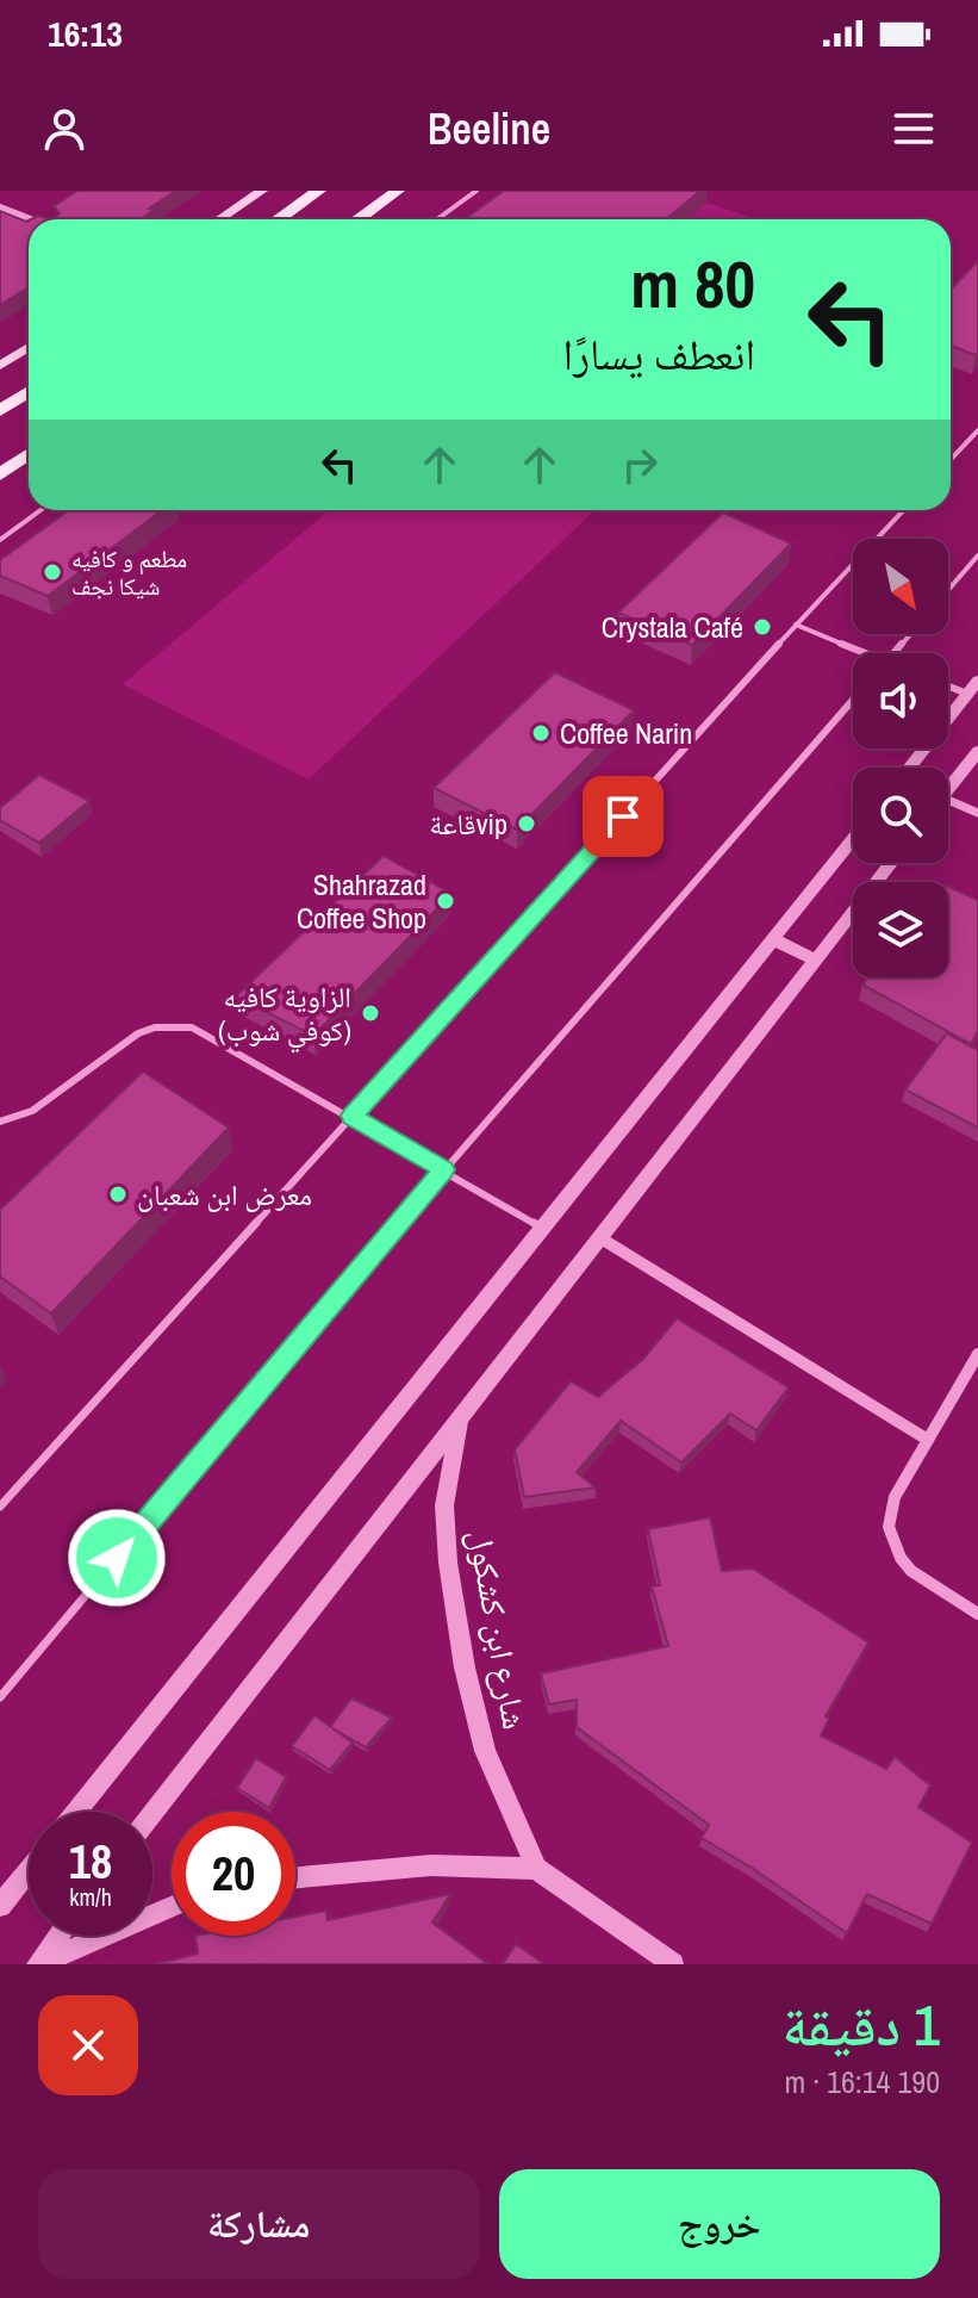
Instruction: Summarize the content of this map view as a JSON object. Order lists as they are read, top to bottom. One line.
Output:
{"streets":{"street":["شارع ابن كشكول"]},"places":["مطعم و كافيه شيكا نجف","Crystala Café","Coffee Narin","قاعةvip","Shahrazad Coffee Shop","الزاوية كافيه (كوفي شوب)","معرض ابن شعبان"],"north":"bottom right","page":{"status":"16:13","header":"Beeline","turn":["80 m","انعطف يسارًا"],"speed":"18 km/h","limit":"20","heading":["1 دقيقة","190 m · 16:14"],"buttons":["خروج","مشاركة"]}}
